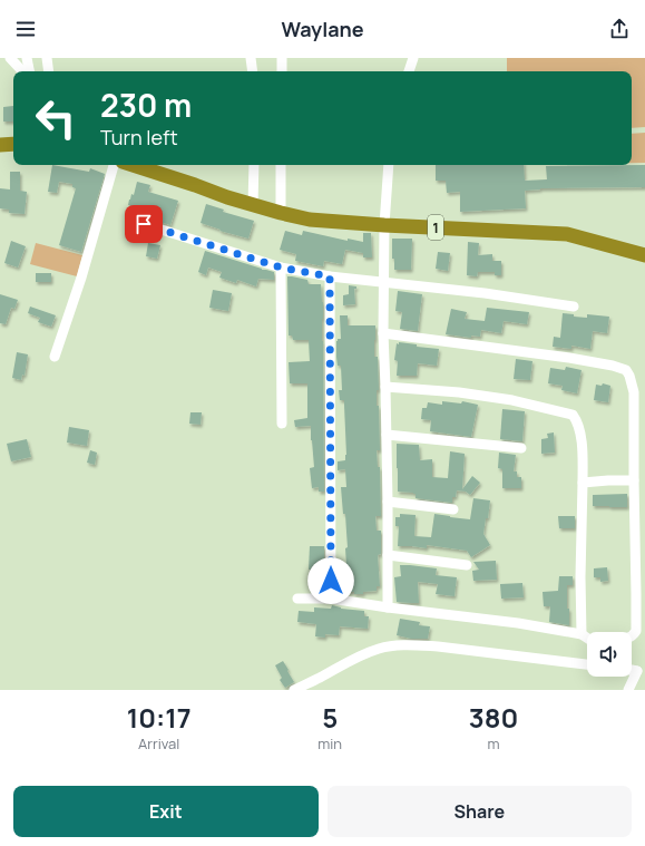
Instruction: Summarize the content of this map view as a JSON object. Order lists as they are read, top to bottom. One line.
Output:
{"streets":{"highway":["1"]},"page":{"header":"Waylane","turn":["230 m","Turn left"],"eta":["10:17","Arrival","5","min","380","m"],"buttons":["Exit","Share"]}}
